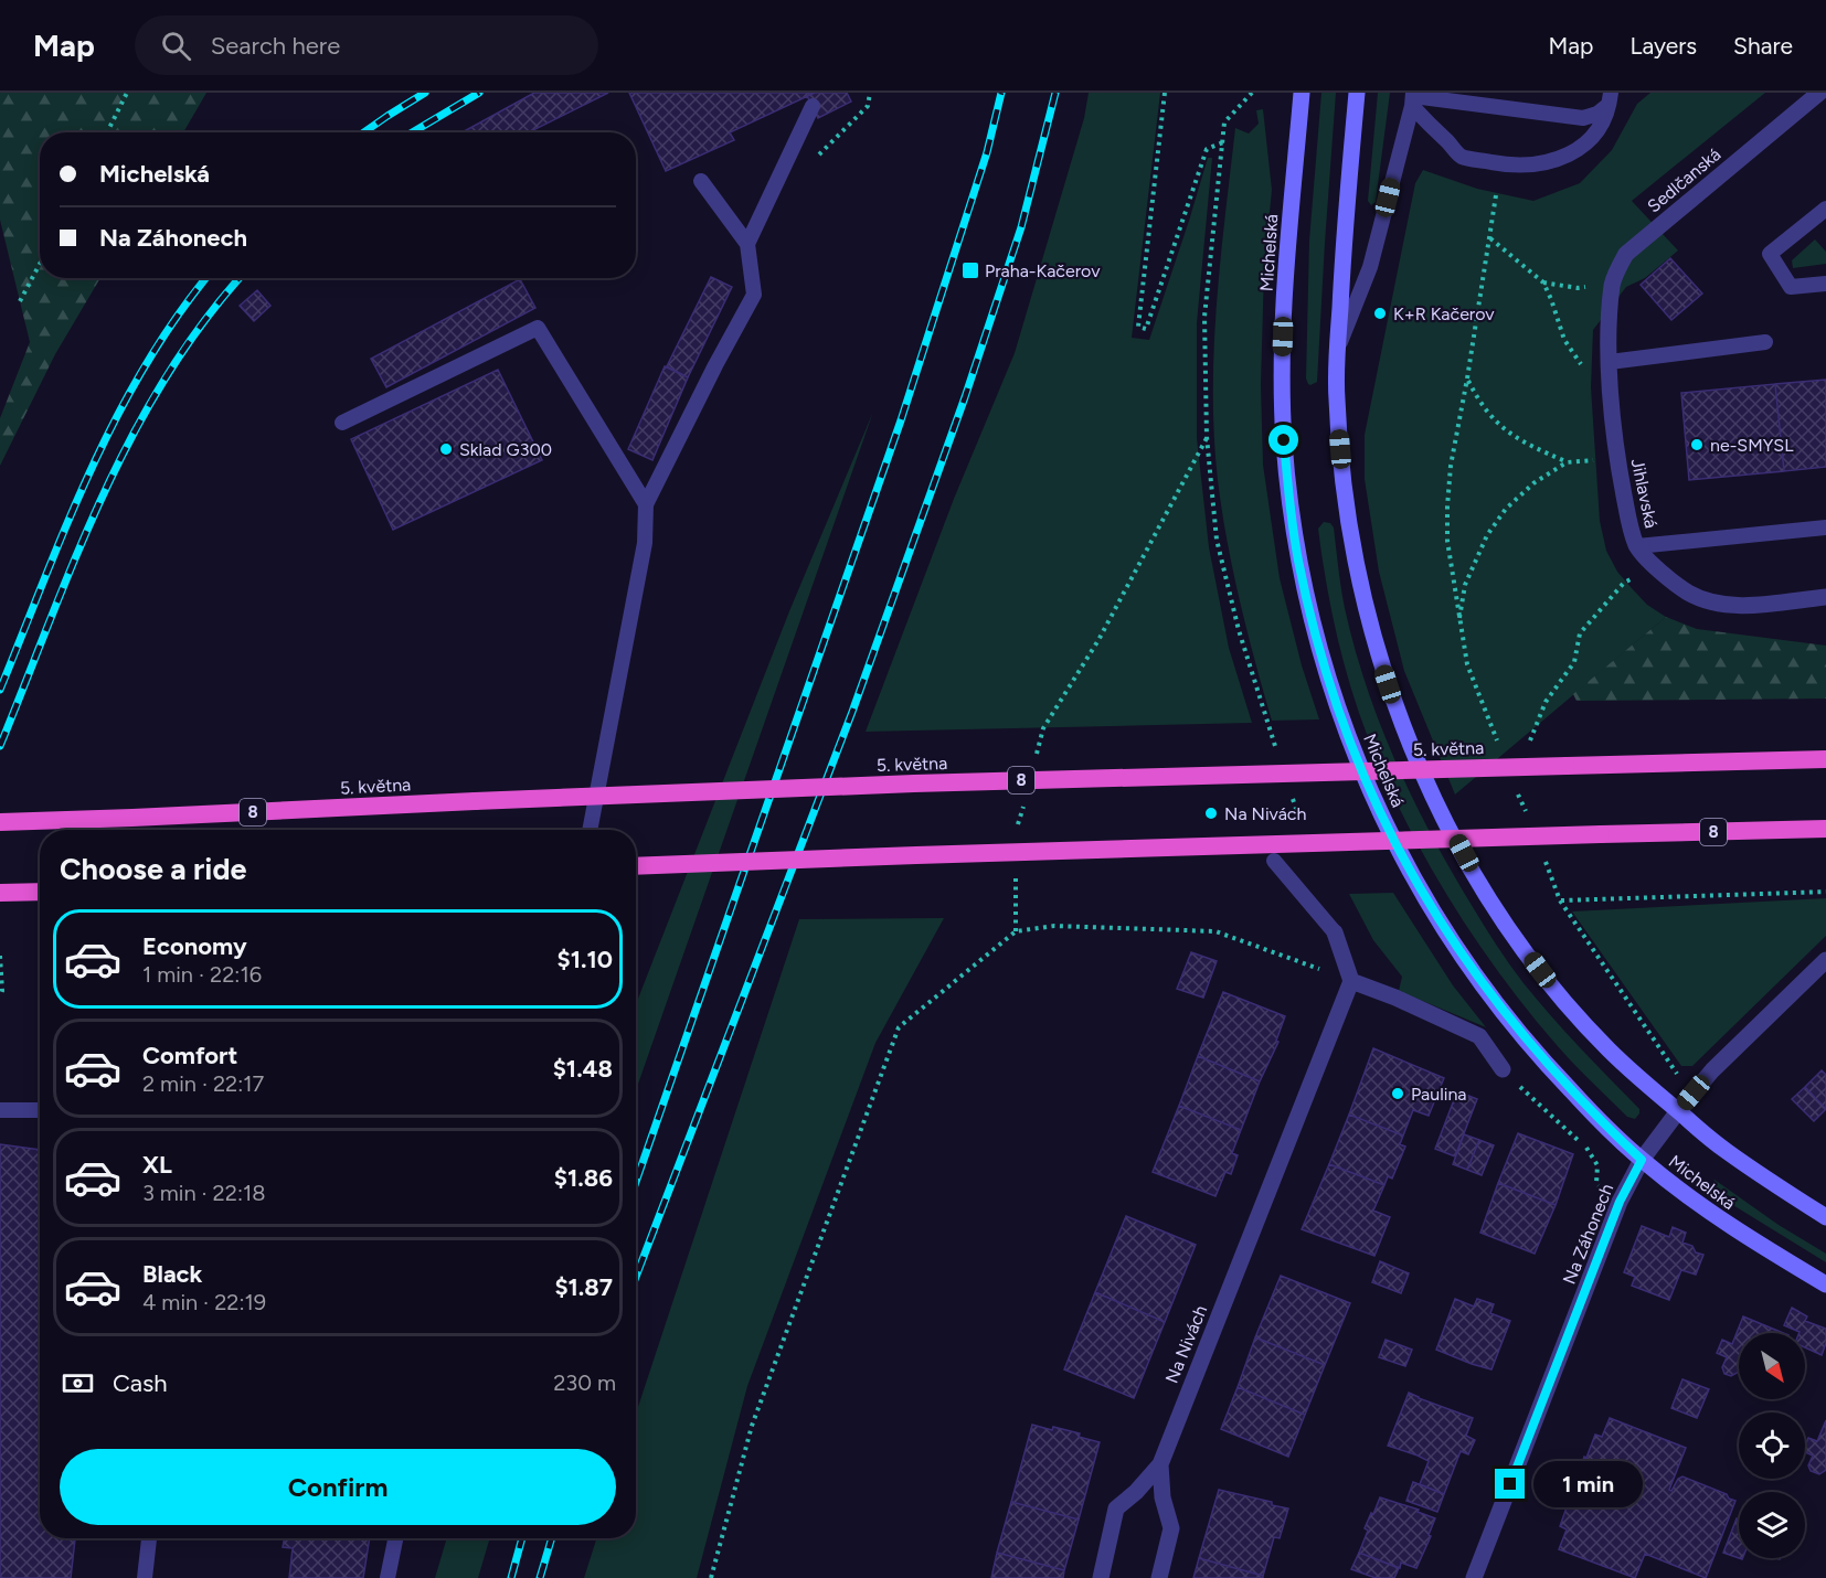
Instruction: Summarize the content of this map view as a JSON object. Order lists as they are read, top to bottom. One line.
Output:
{"streets":{"highway":["5. května","8"],"main road":["Michelská"],"street":["Sedlčanská","Jihlavská","Na Záhonech","Na Nivách"]},"crossings":[["Sedlčanská","Jihlavská"],["Michelská","Na Záhonech"]],"places":{"transit":["Praha-Kačerov"],"other":["K+R Kačerov","ne-SMYSL","Sklad G300","Na Nivách","Paulina"]},"north":"bottom right","page":{"header":"Map","search":"Search here","nav":["Map","Layers","Share"],"banner":["Michelská","Na Záhonech"],"heading":"Choose a ride","list":[{"name":"Economy","note":"1 min · 22:16","value":"$1.10"},{"name":"Comfort","note":"2 min · 22:17","value":"$1.48"},{"name":"XL","note":"3 min · 22:18","value":"$1.86"},{"name":"Black","note":"4 min · 22:19","value":"$1.87"}],"pay":["Cash","230 m"],"buttons":"Confirm","bubble":"1 min"}}
